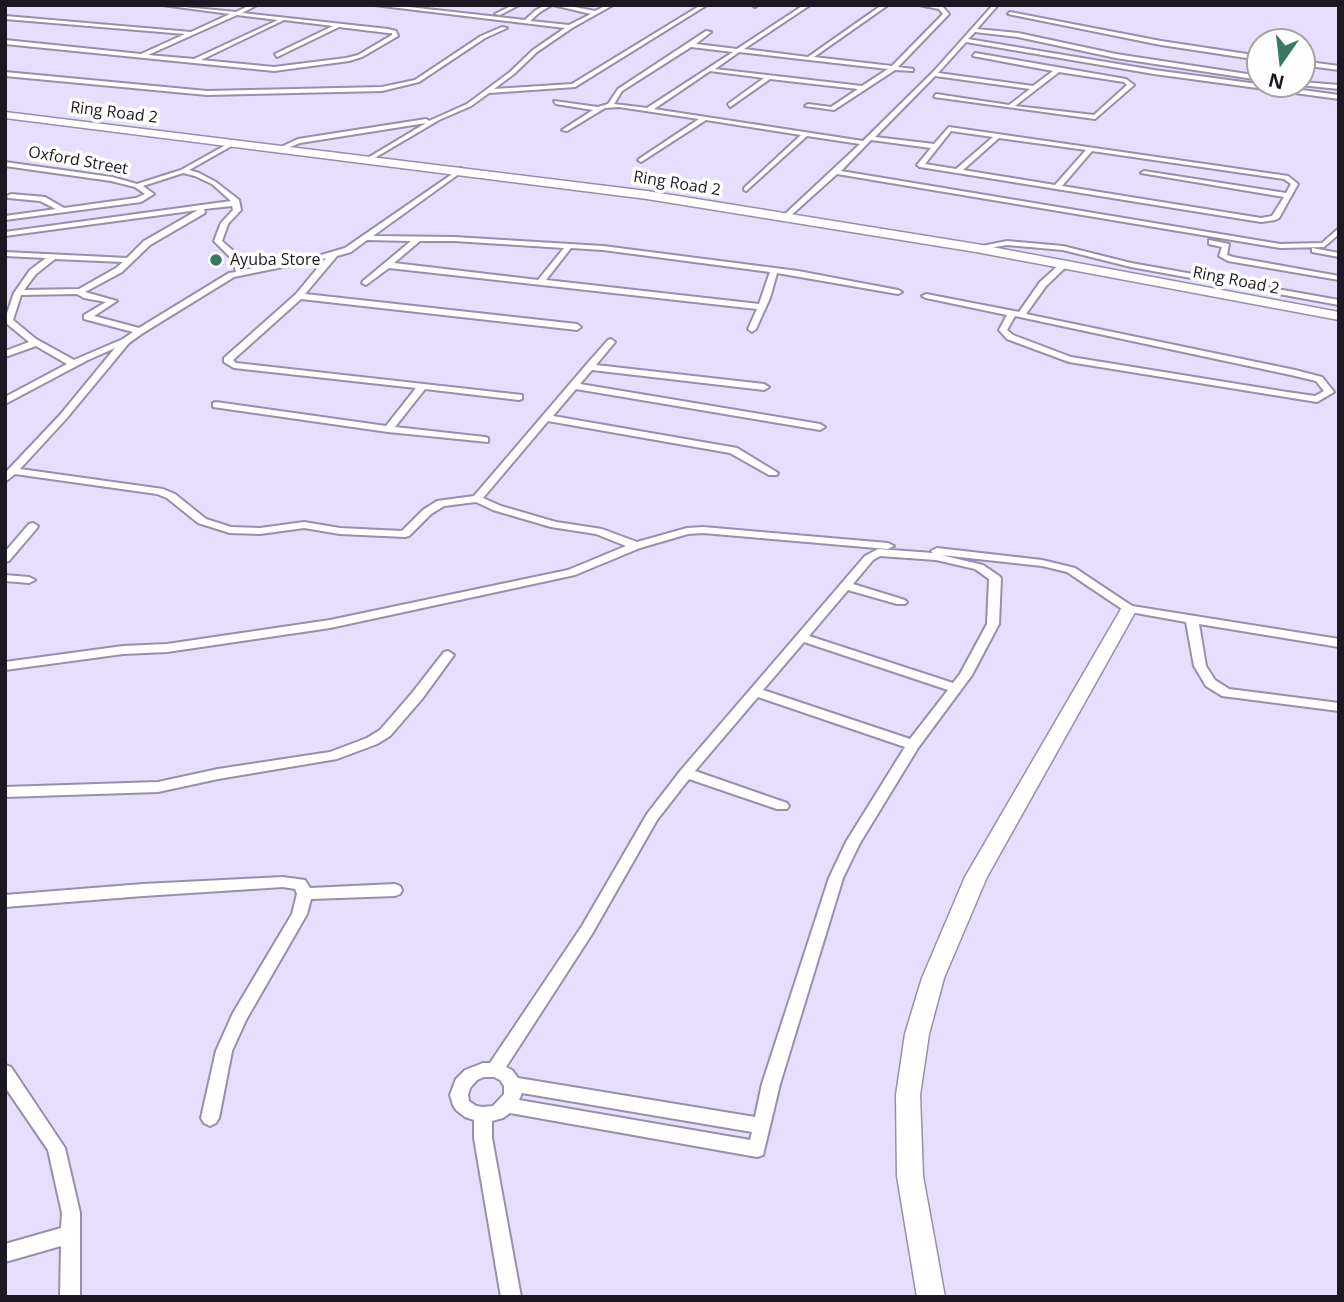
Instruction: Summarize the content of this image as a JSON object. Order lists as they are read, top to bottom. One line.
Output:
{"streets":{"main road":["Ring Road 2"],"street":["Oxford Street"]},"places":["Ayuba Store"],"north":"bottom"}
